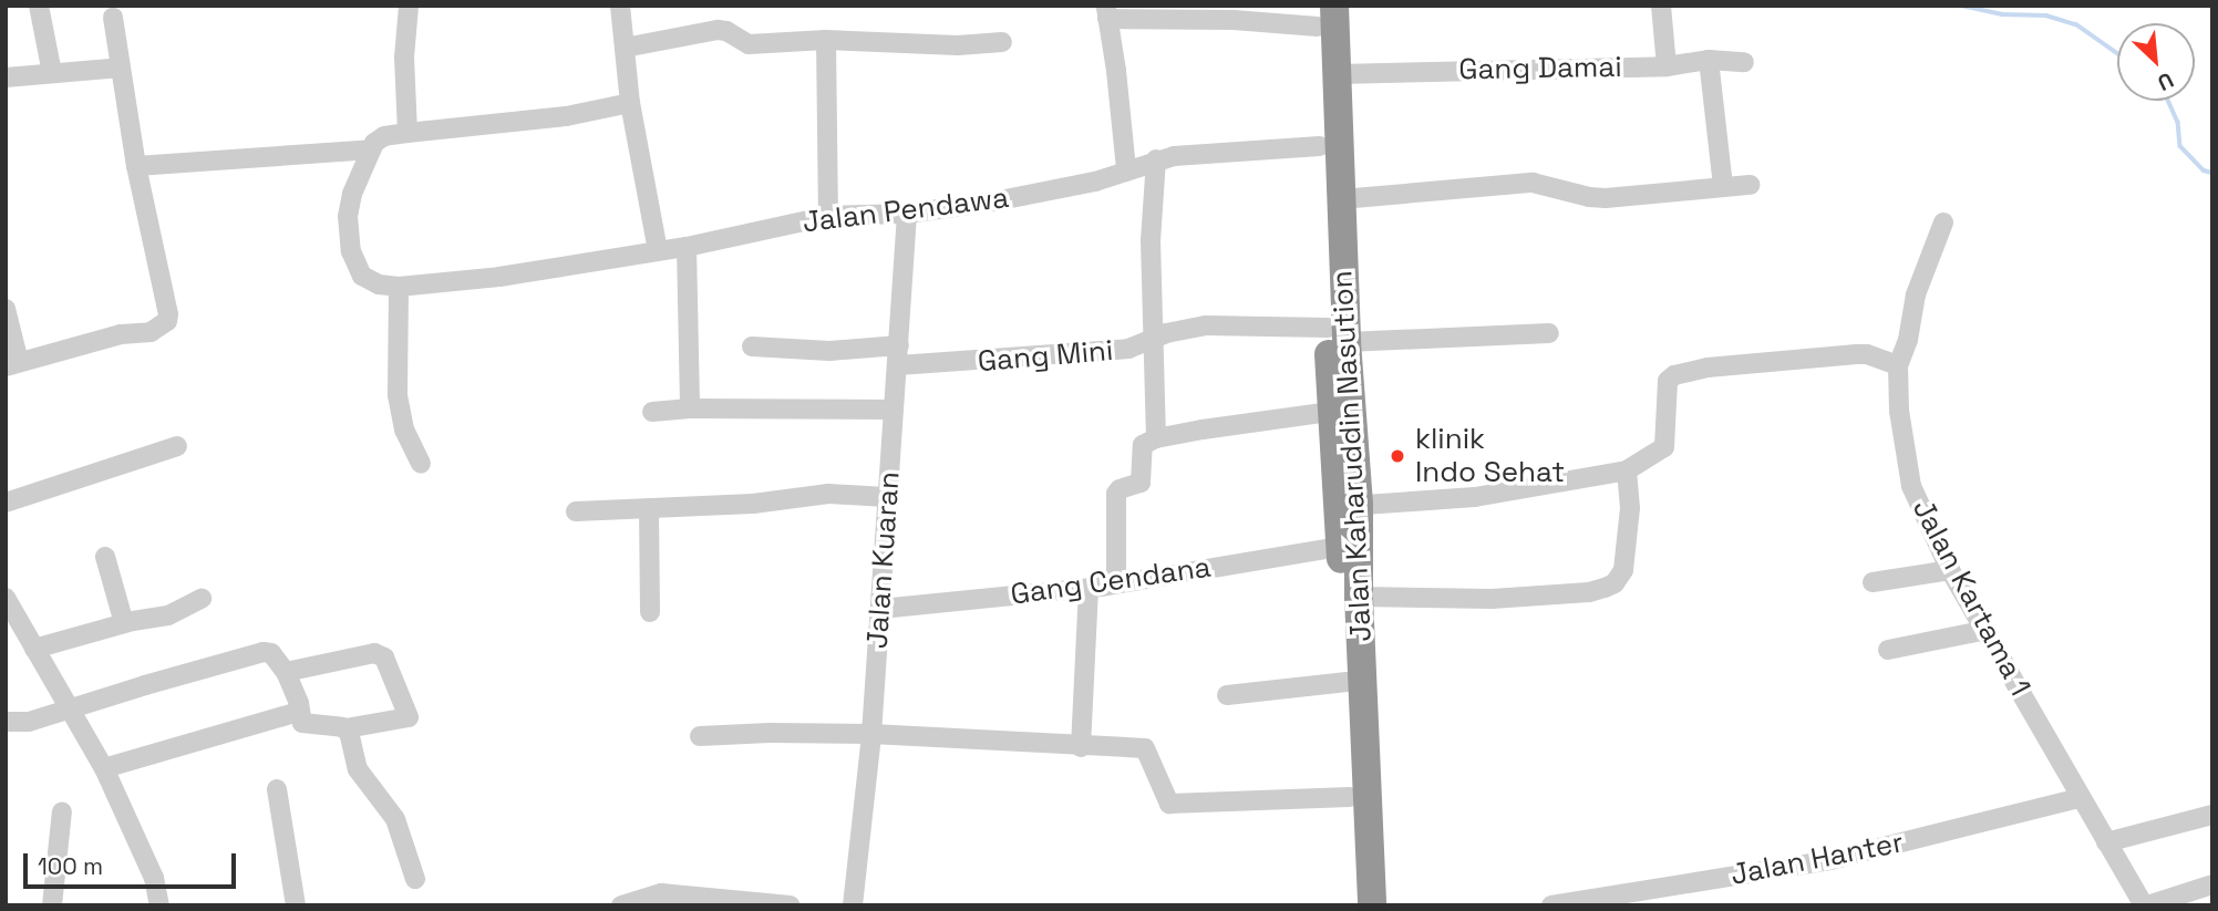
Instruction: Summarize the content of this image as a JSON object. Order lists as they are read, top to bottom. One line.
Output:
{"streets":{"highway":["Jalan Kaharuddin Nasution"],"street":["Gang Damai","Jalan Pendawa","Gang Mini","Jalan Kuaran","Gang Cendana","Jalan Kartama 1","Jalan Hanter"]},"crossings":[["Gang Damai","Jalan Kaharuddin Nasution"],["Jalan Pendawa","Jalan Kaharuddin Nasution"],["Jalan Pendawa","Jalan Kuaran"],["Gang Mini","Jalan Kaharuddin Nasution"],["Gang Mini","Jalan Kuaran"],["Jalan Kaharuddin Nasution","Gang Cendana"],["Jalan Kuaran","Gang Cendana"],["Jalan Kartama 1","Jalan Hanter"]],"places":["klinik Indo Sehat"],"scale_bar":"100 m","north":"bottom right"}
